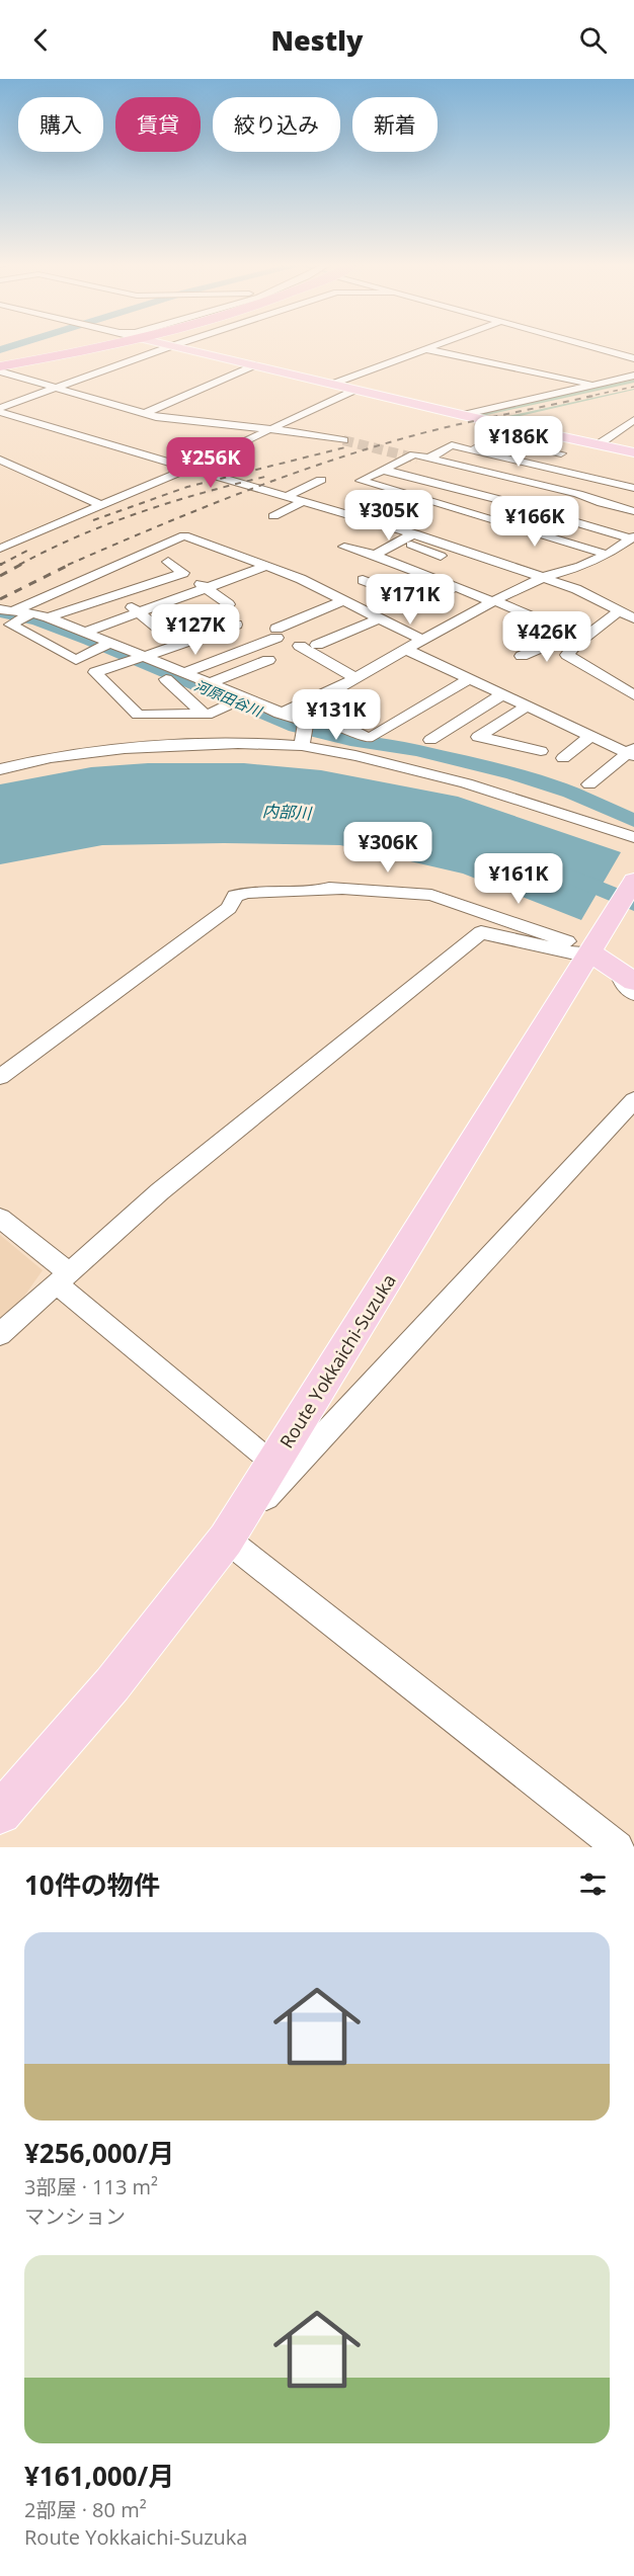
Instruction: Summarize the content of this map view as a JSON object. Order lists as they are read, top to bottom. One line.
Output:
{"streets":{"main road":["Route Yokkaichi-Suzuka"]},"water":["河原田谷川","内部川"],"page":{"header":"Nestly","chip":["購入","賃貸","絞り込み","新着"],"price":["¥186K","¥256K","¥305K","¥166K","¥171K","¥127K","¥426K","¥131K","¥306K","¥161K"],"heading":"10件の物件","list":[{"name":"¥256,000/月","note":"3部屋 · 113 m² · マンション"},{"name":"¥161,000/月","note":"2部屋 · 80 m² · Route Yokkaichi-Suzuka"}]}}
